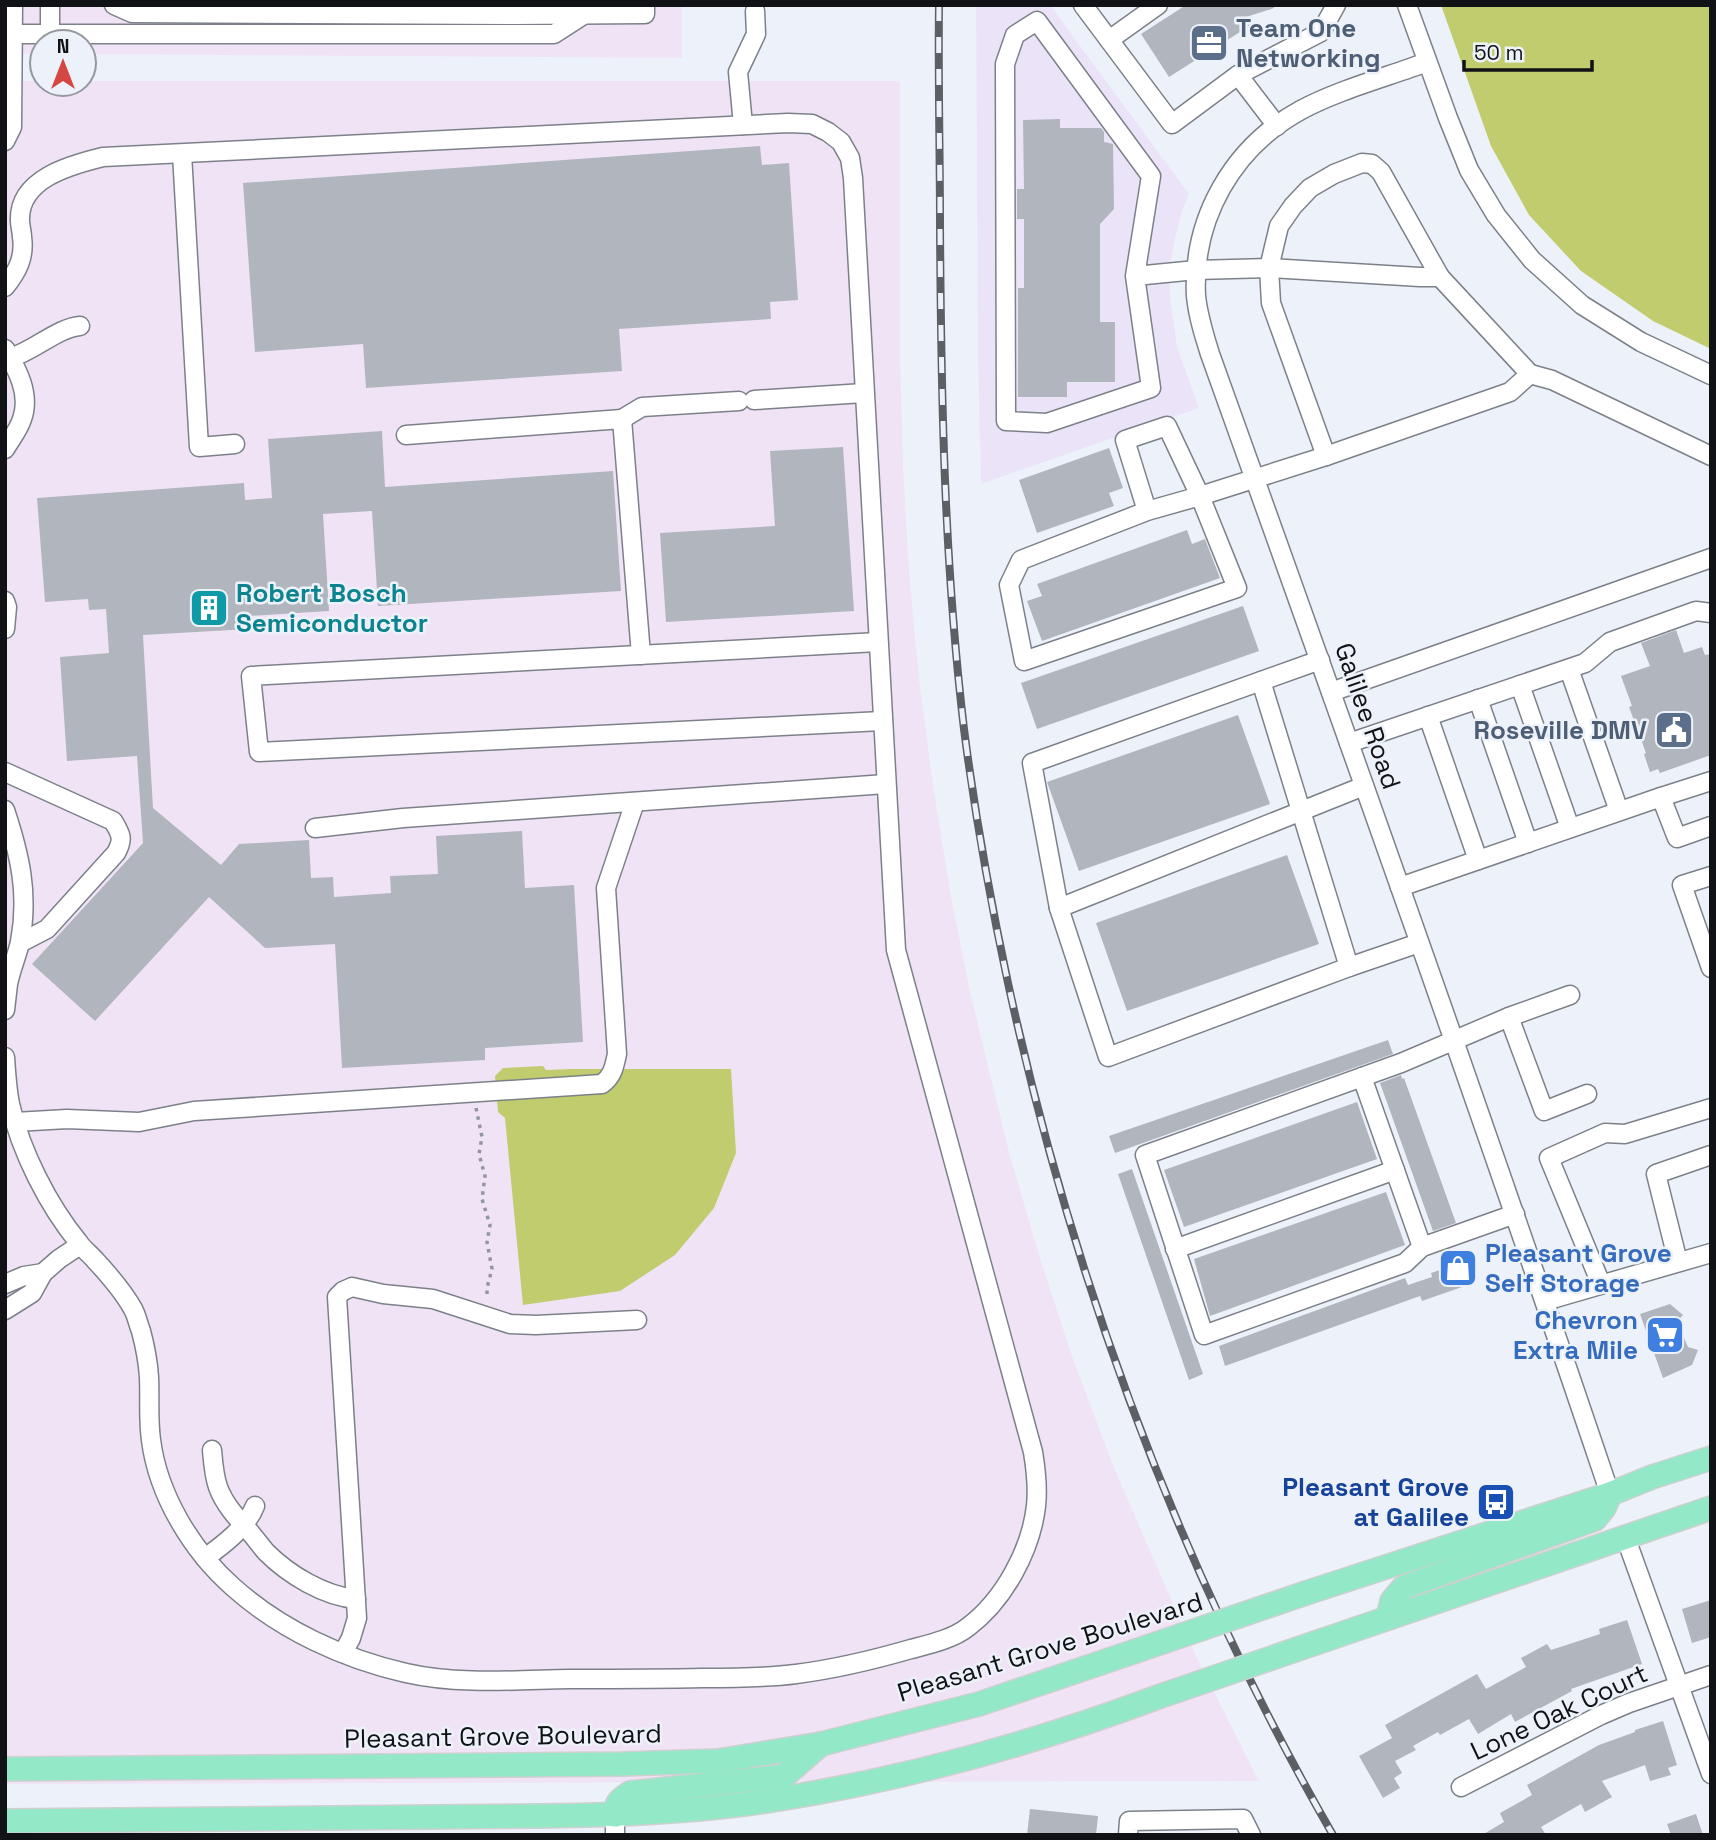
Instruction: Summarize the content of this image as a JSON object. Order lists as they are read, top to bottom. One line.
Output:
{"streets":{"main road":["Pleasant Grove Boulevard"],"street":["Galilee Road","Lone Oak Court"]},"crossings":[["Galilee Road","Pleasant Grove Boulevard"]],"places":{"office":["Team One Networking"],"building":["Robert Bosch Semiconductor"],"public building":["Roseville DMV"],"shop":["Pleasant Grove Self Storage"],"supermarket":["Chevron Extra Mile"],"bus stop":["Pleasant Grove at Galilee"]},"scale_bar":"50 m","north":"top"}
